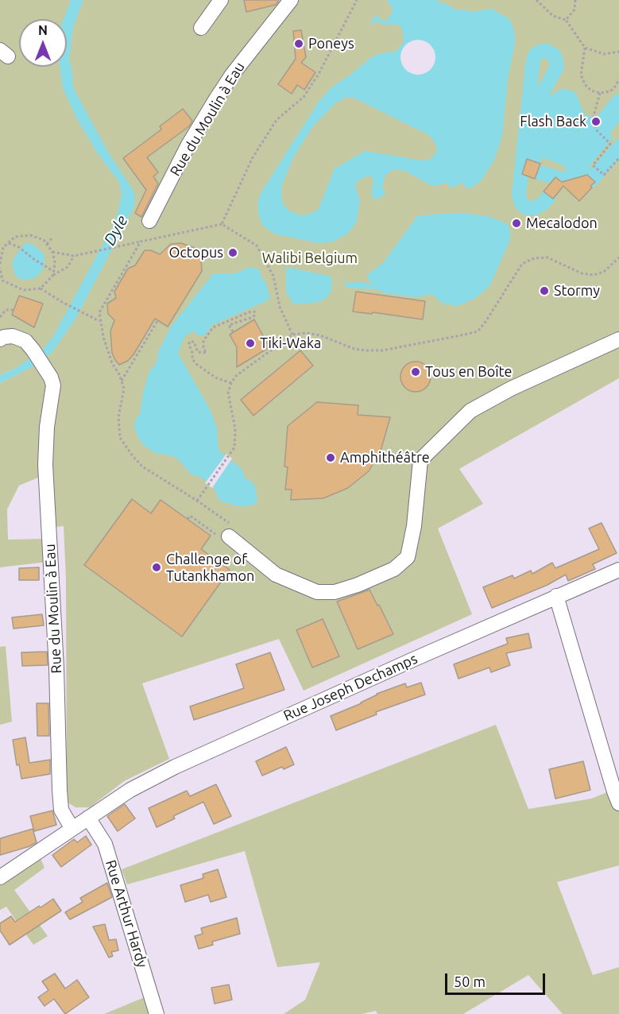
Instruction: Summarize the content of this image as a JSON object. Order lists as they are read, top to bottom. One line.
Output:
{"streets":{"street":["Rue du Moulin à Eau","Rue Joseph Dechamps","Rue Arthur Hardy"]},"crossings":[["Rue du Moulin à Eau","Rue Joseph Dechamps"],["Rue Joseph Dechamps","Rue Arthur Hardy"]],"water":["Dyle"],"parks":["Walibi Belgium"],"places":["Poneys","Flash Back","Mecalodon","Octopus","Stormy","Tiki-Waka","Tous en Boîte","Amphithéâtre","Challenge of Tutankhamon"],"scale_bar":"50 m","north":"top"}
